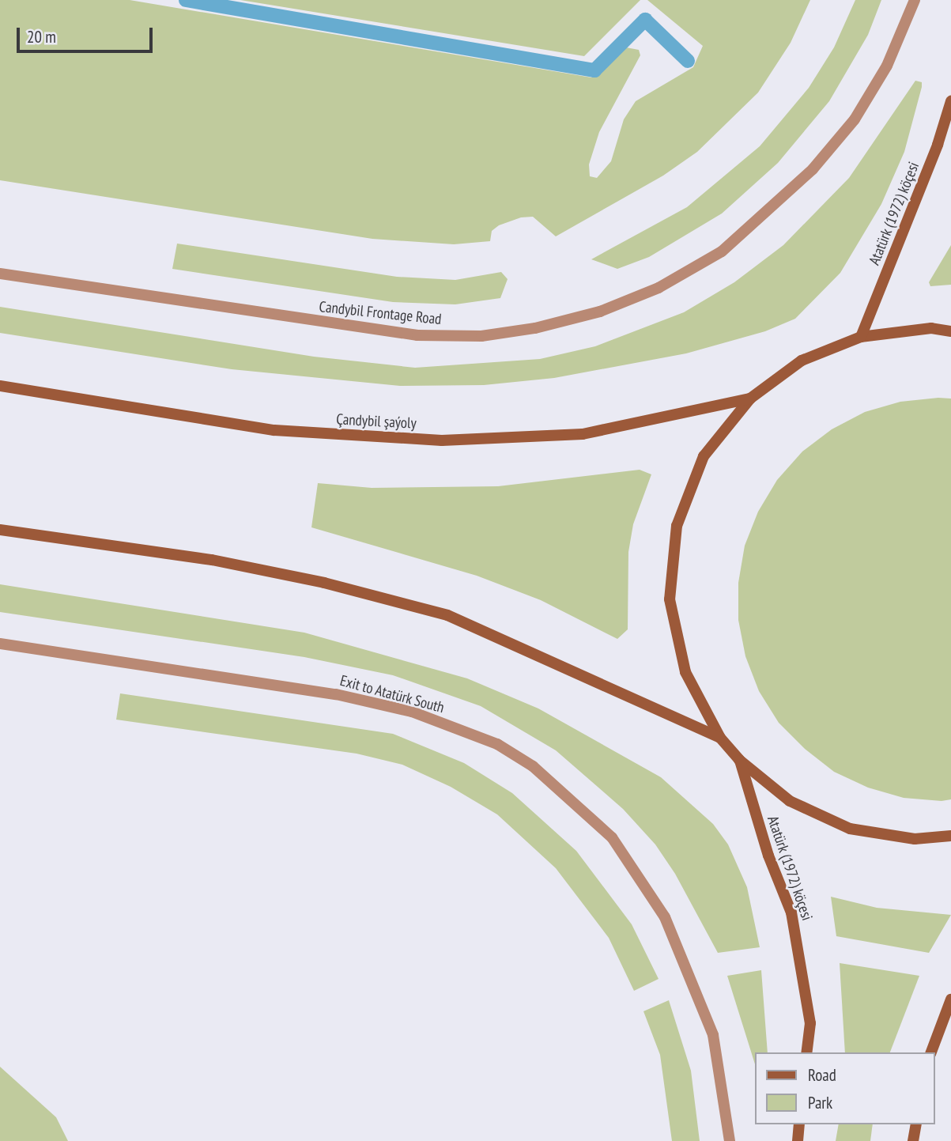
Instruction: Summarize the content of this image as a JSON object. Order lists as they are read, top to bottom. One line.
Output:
{"streets":{"main road":["Atatürk (1972) köçesi","Çandybil şaýoly"],"street":["Candybil Frontage Road","Exit to Atatürk South"]},"legend":["Road","Park"],"scale_bar":"20 m"}
